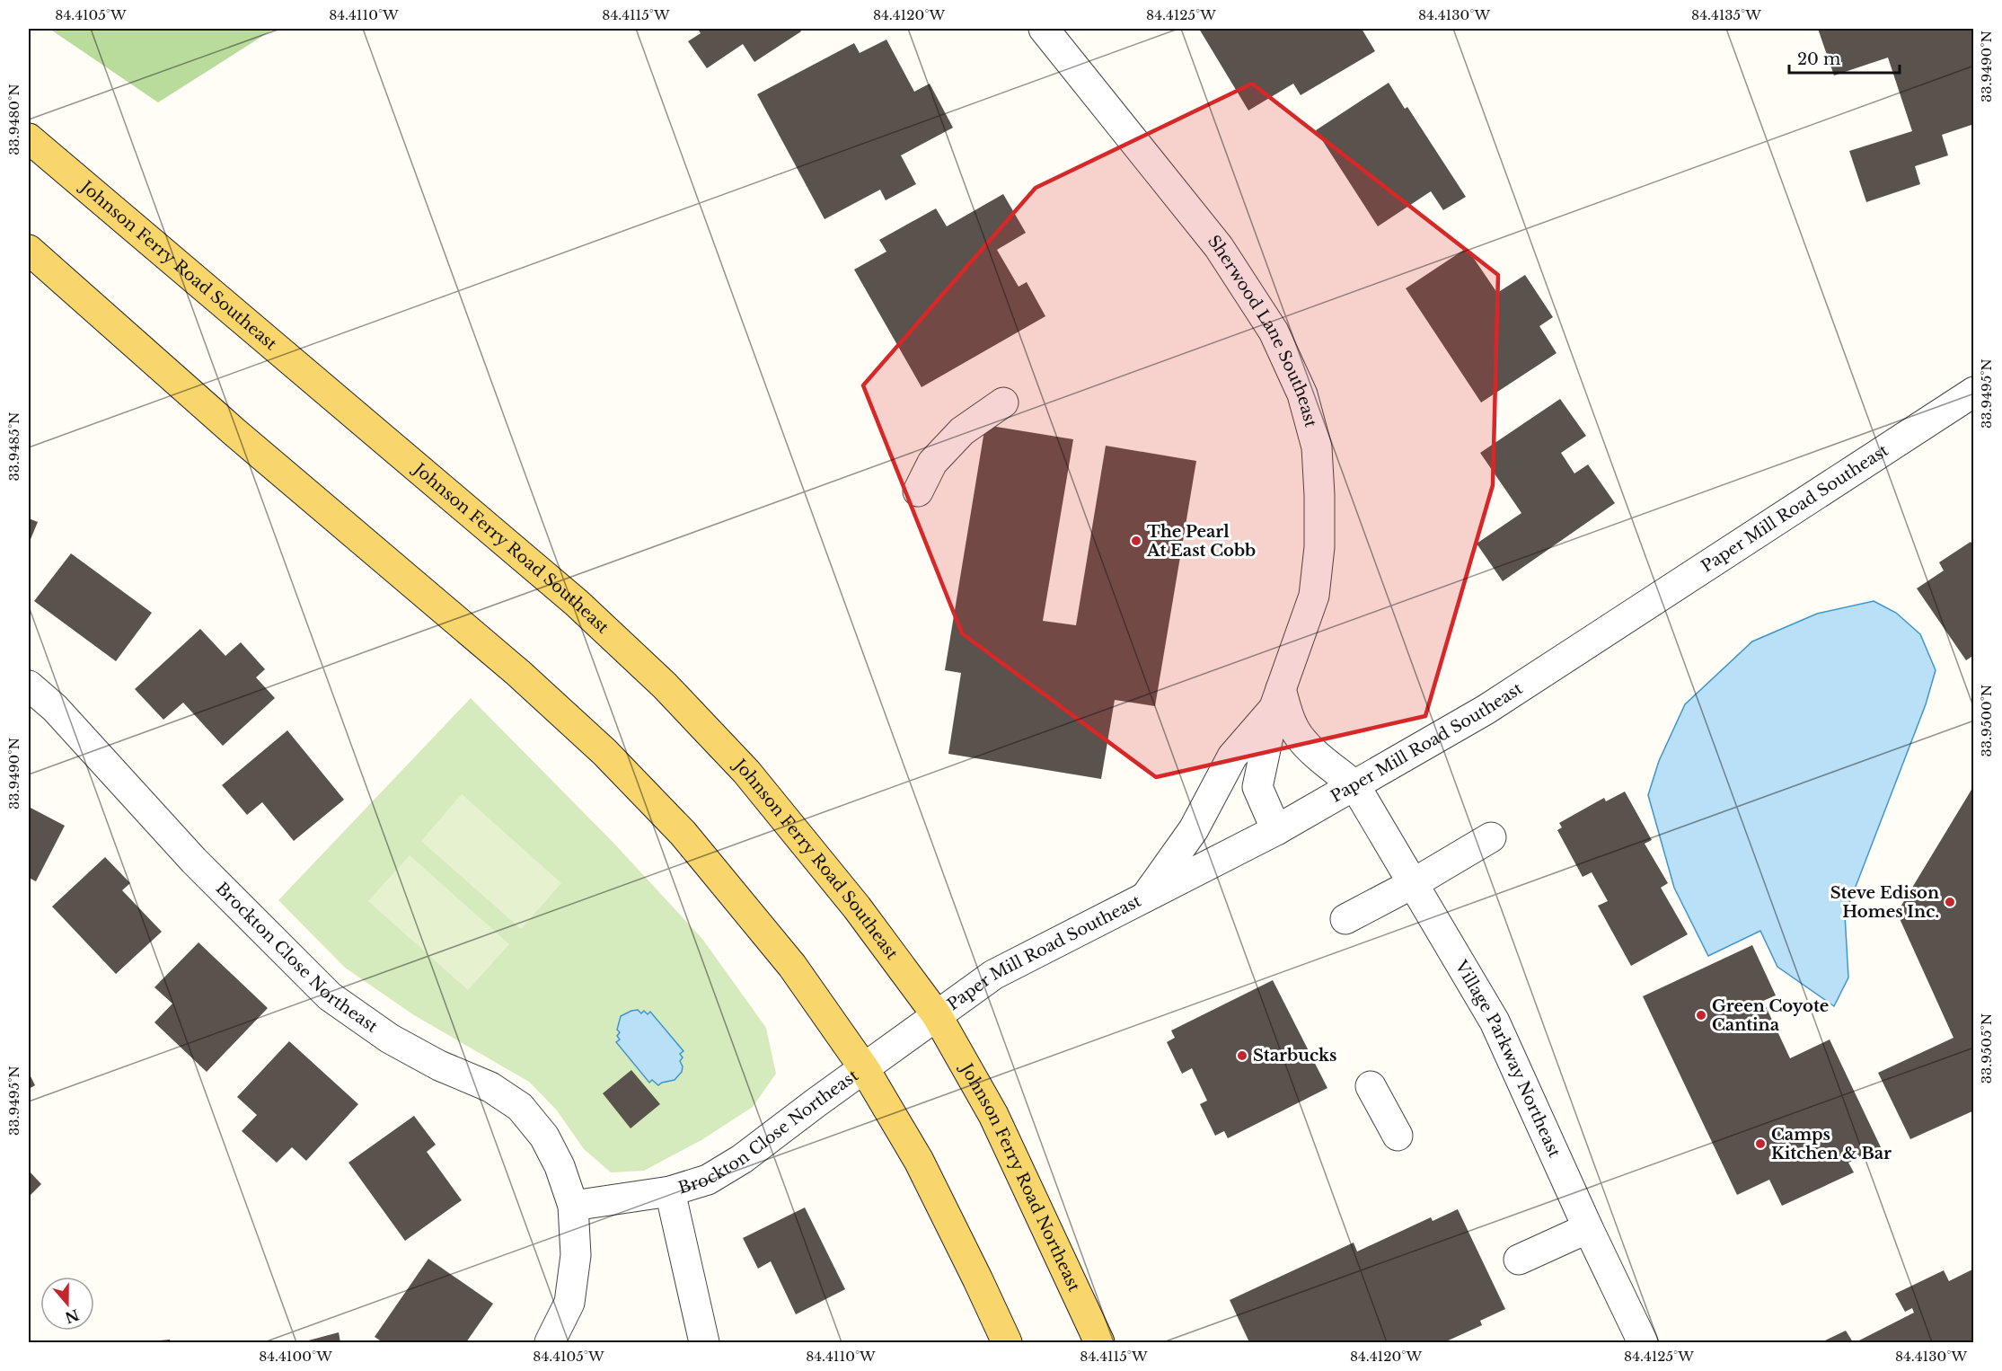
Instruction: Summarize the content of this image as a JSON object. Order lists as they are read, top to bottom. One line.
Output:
{"streets":{"main road":["Johnson Ferry Road Southeast","Johnson Ferry Road Northeast"],"street":["Sherwood Lane Southeast","Paper Mill Road Southeast","Brockton Close Northeast","Village Parkway Northeast"]},"crossings":[["Johnson Ferry Road Southeast","Paper Mill Road Southeast"],["Johnson Ferry Road Southeast","Johnson Ferry Road Northeast"],["Sherwood Lane Southeast","Paper Mill Road Southeast"],["Paper Mill Road Southeast","Brockton Close Northeast"],["Paper Mill Road Southeast","Village Parkway Northeast"],["Paper Mill Road Southeast","Johnson Ferry Road Northeast"]],"places":["The Pearl At East Cobb","Steve Edison Homes Inc.","Green Coyote Cantina","Starbucks","Camps Kitchen & Bar"],"scale_bar":"20 m","north":"bottom","coordinates":["84.4105°W","84.4110°W","84.4115°W","84.4120°W","84.4125°W","84.4130°W","84.4135°W","33.9490°N","33.9480°N","33.9495°N","33.9485°N","33.9500°N","33.9505°N","84.4100°W"]}
